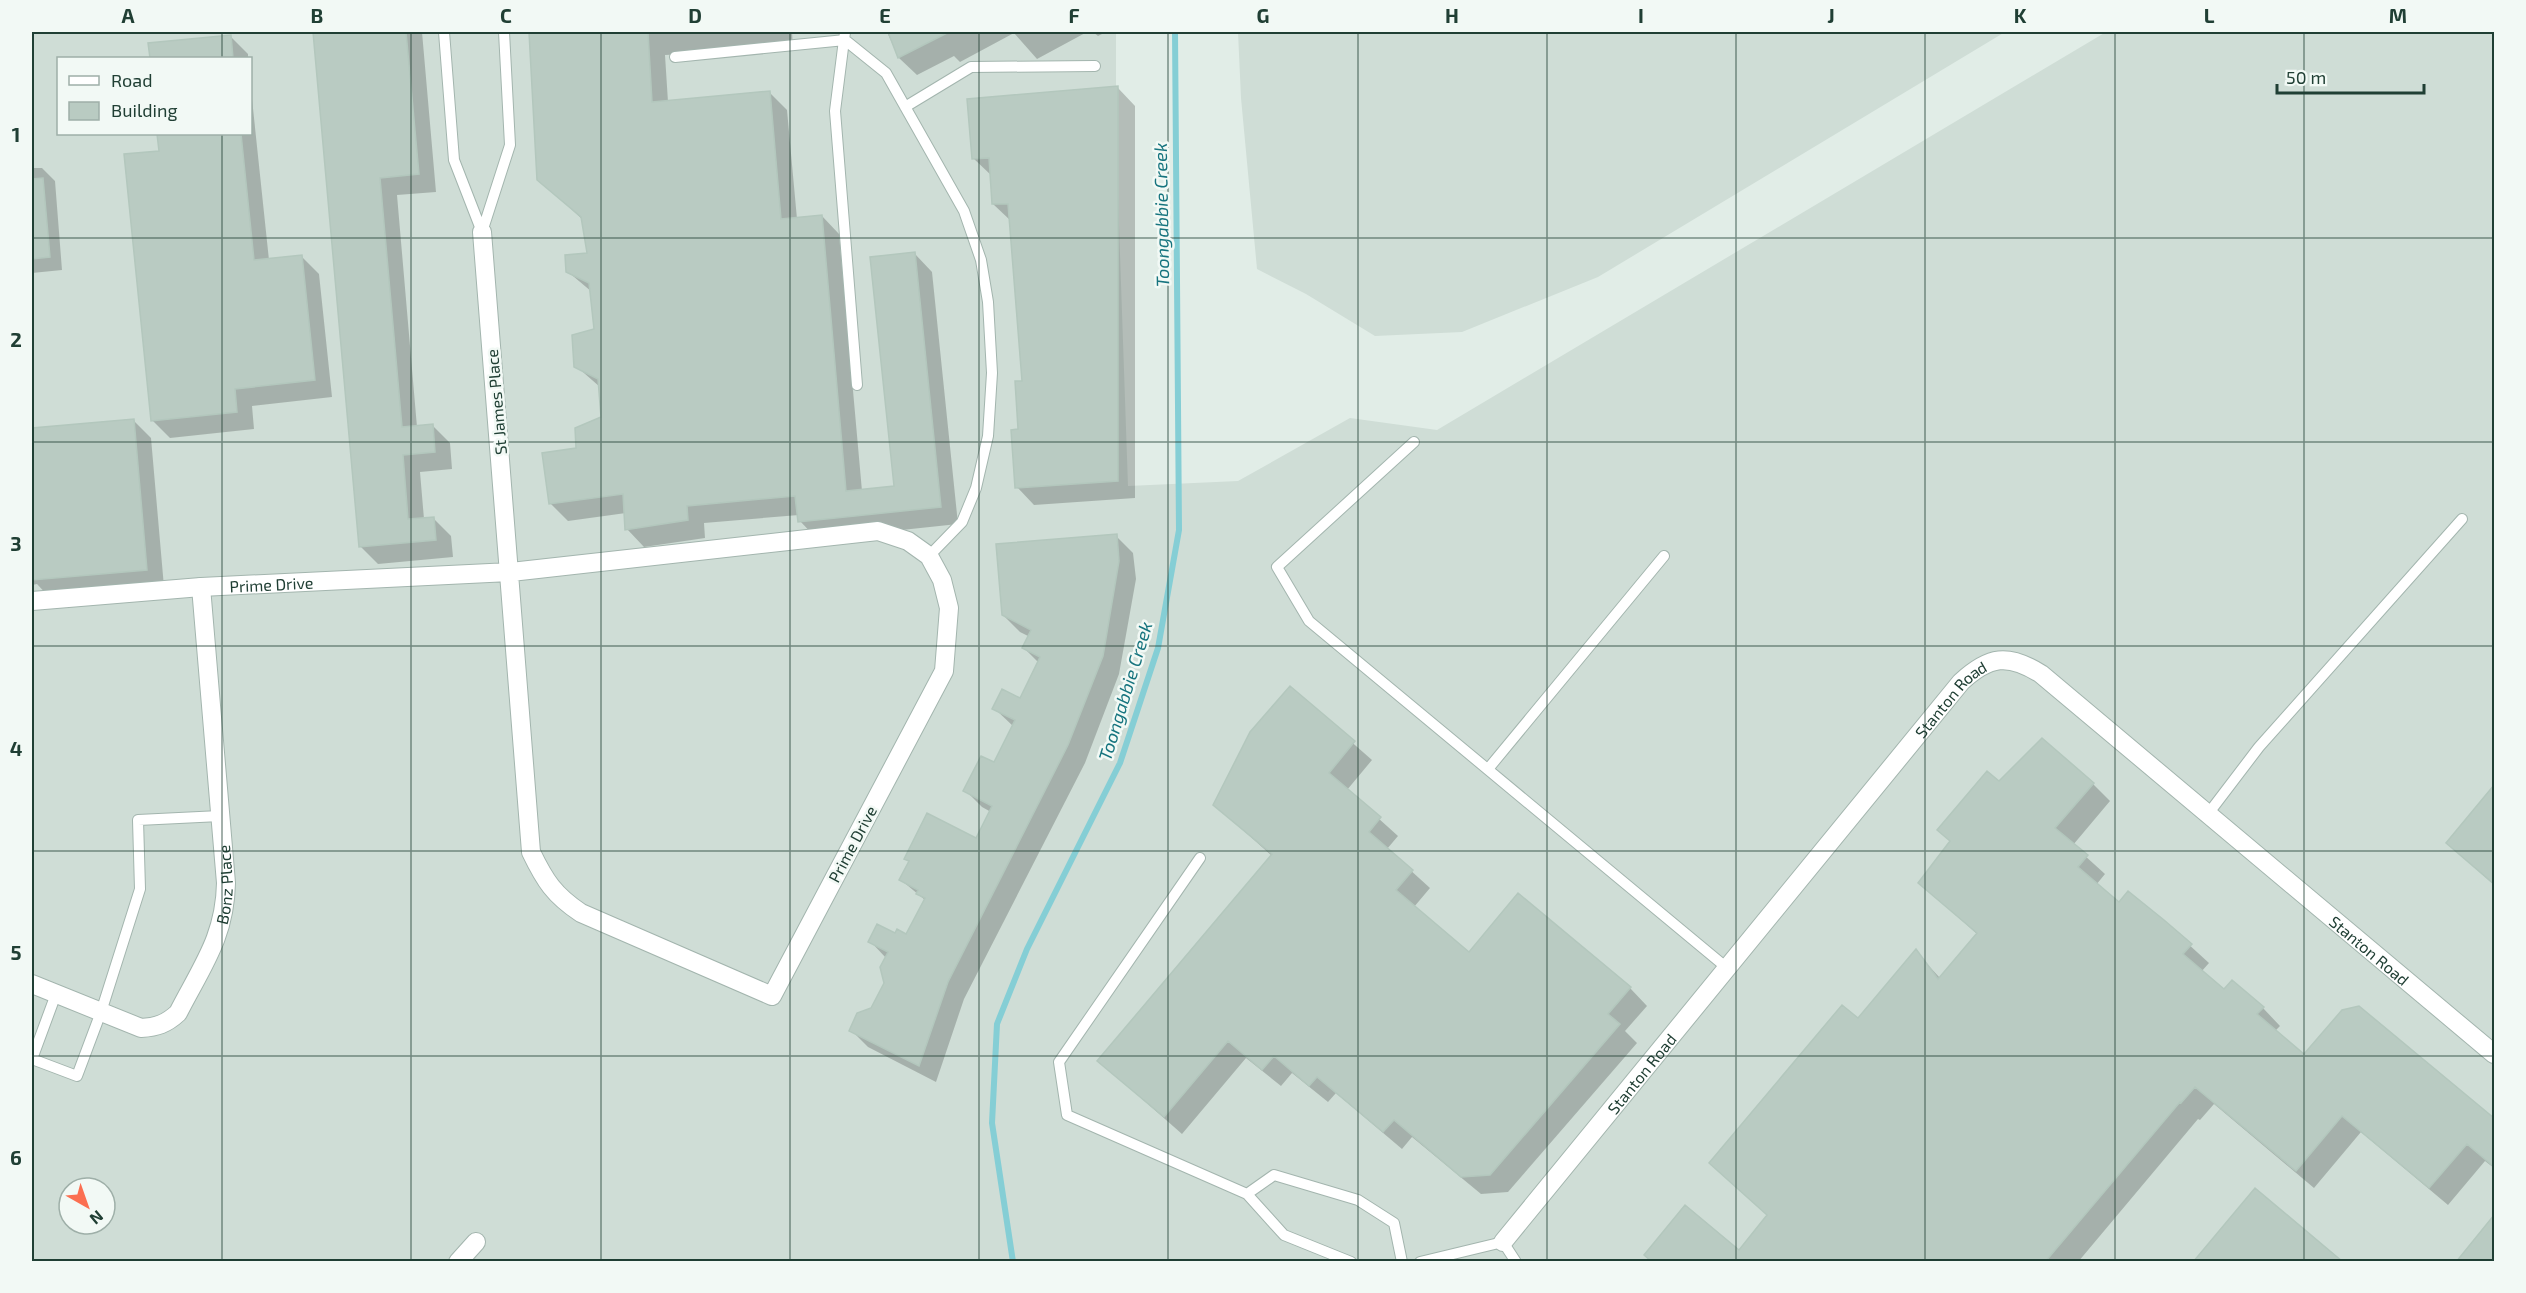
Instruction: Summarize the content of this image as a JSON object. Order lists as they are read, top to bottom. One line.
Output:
{"streets":{"street":["St James Place","Prime Drive","Stanton Road","Bonz Place"]},"crossings":[["St James Place","Prime Drive"],["Prime Drive","Bonz Place"]],"water":["Toongabbie Creek"],"legend":["Road","Building"],"scale_bar":"50 m","north":"bottom right","grid":{"columns":["A","B","C","D","E","F","G","H","I","J","K","L","M"],"rows":["1","2","3","4","5","6"]}}
